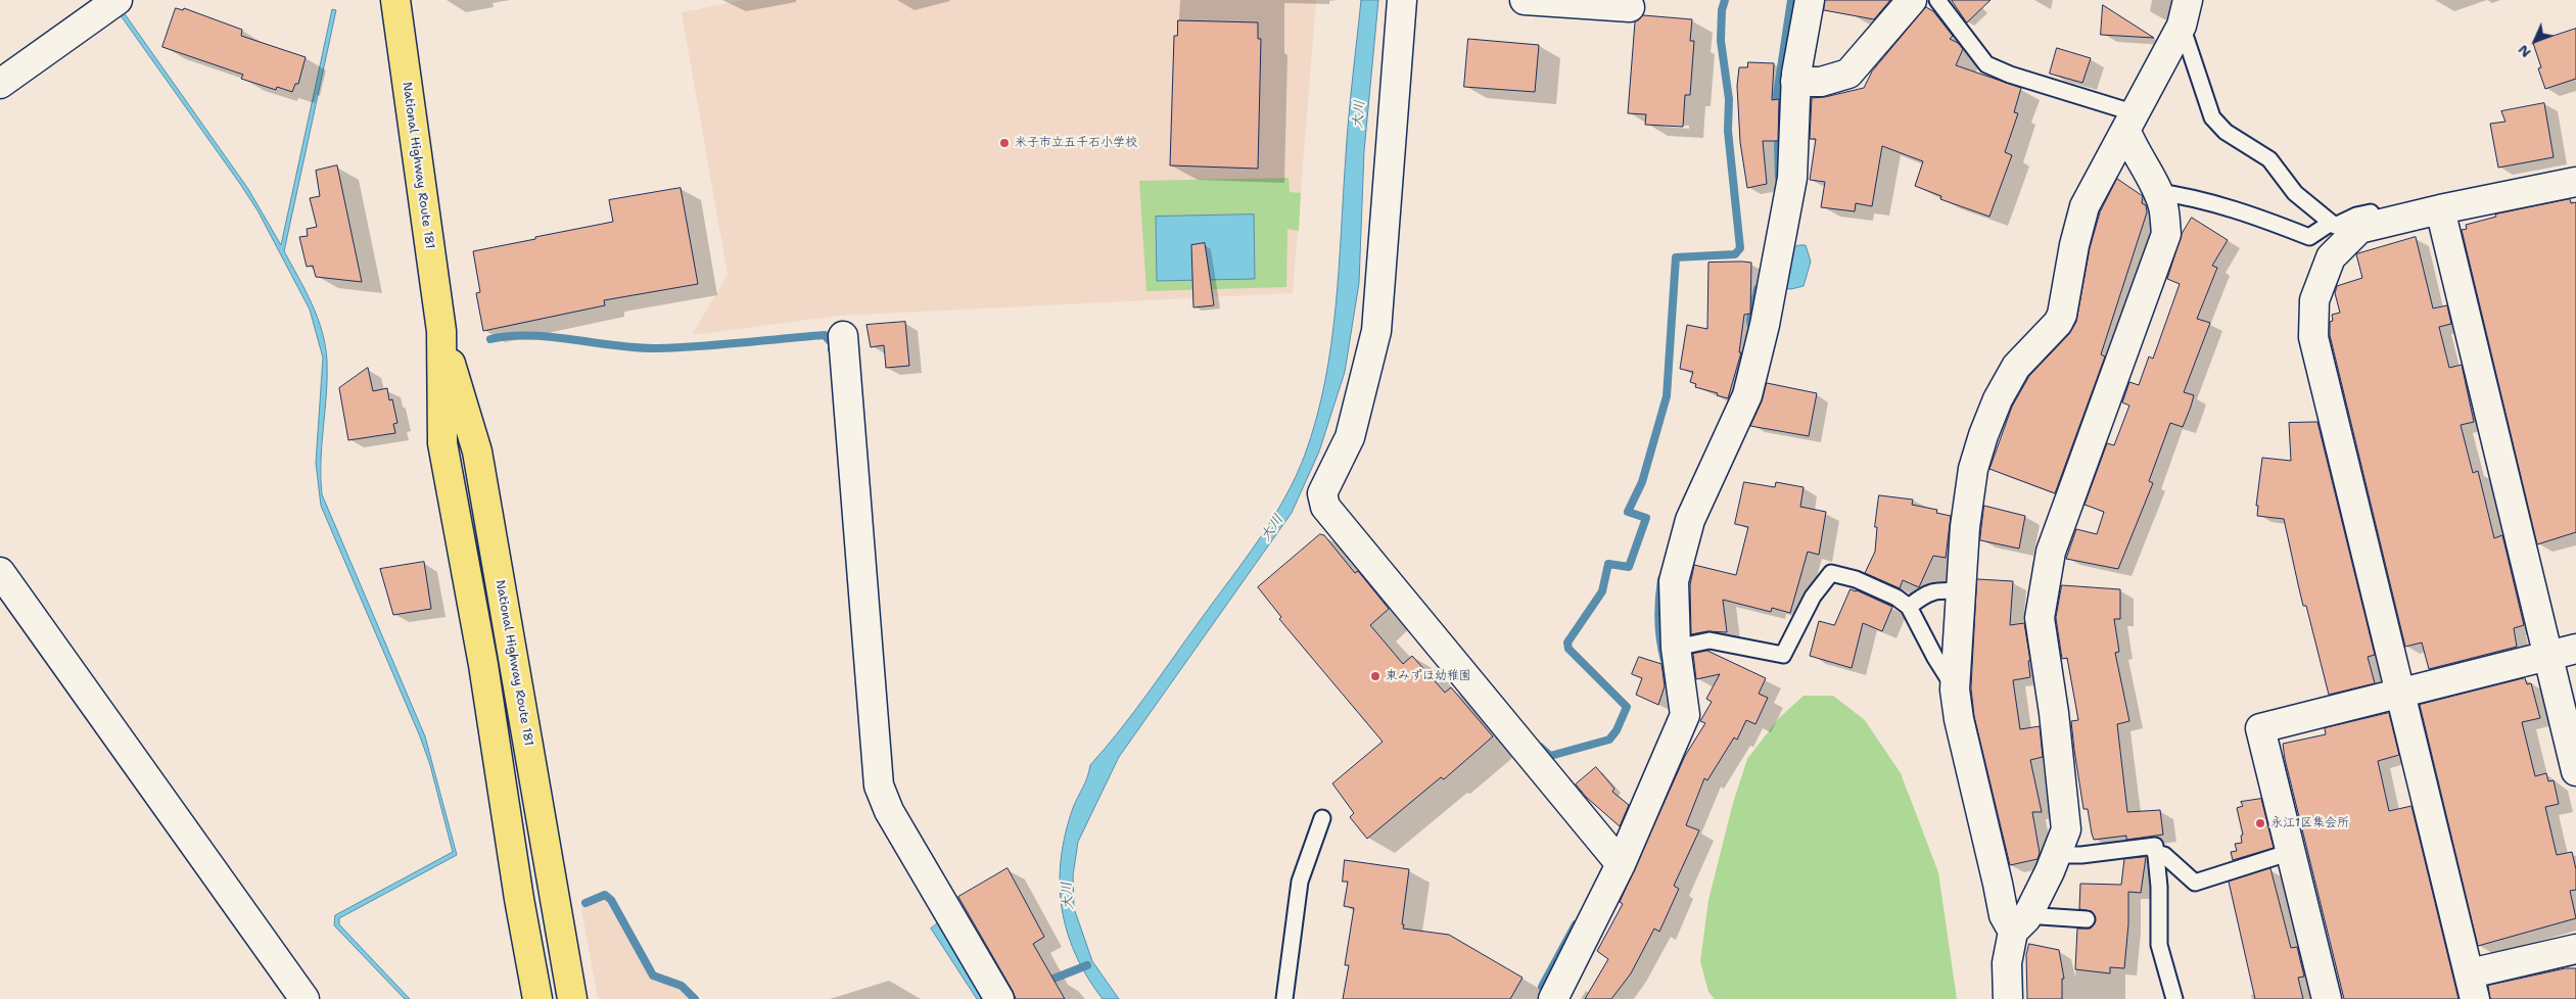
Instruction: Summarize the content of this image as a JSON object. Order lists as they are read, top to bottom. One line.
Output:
{"streets":{"highway":["National Highway Route 181"]},"water":["大川"],"places":["米子市立五千石小学校","東みずほ幼稚園","永江1区集会所"],"north":"bottom left"}
